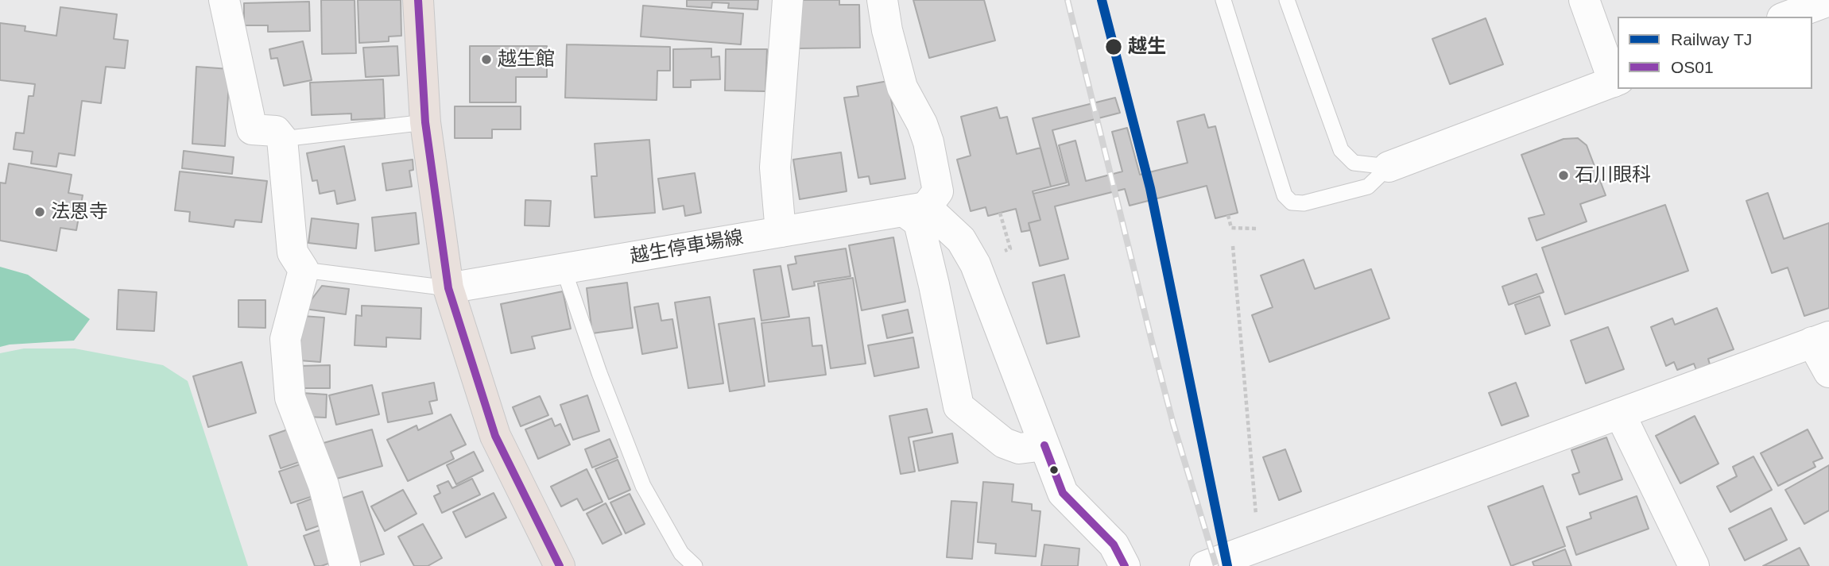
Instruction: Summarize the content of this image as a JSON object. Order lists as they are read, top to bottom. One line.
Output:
{"streets":{"street":["越生停車場線"]},"places":["越生","越生館","石川眼科","法恩寺"],"lines":["rail line TJ","transit line OS01"],"legend":["Railway TJ","OS01"]}
